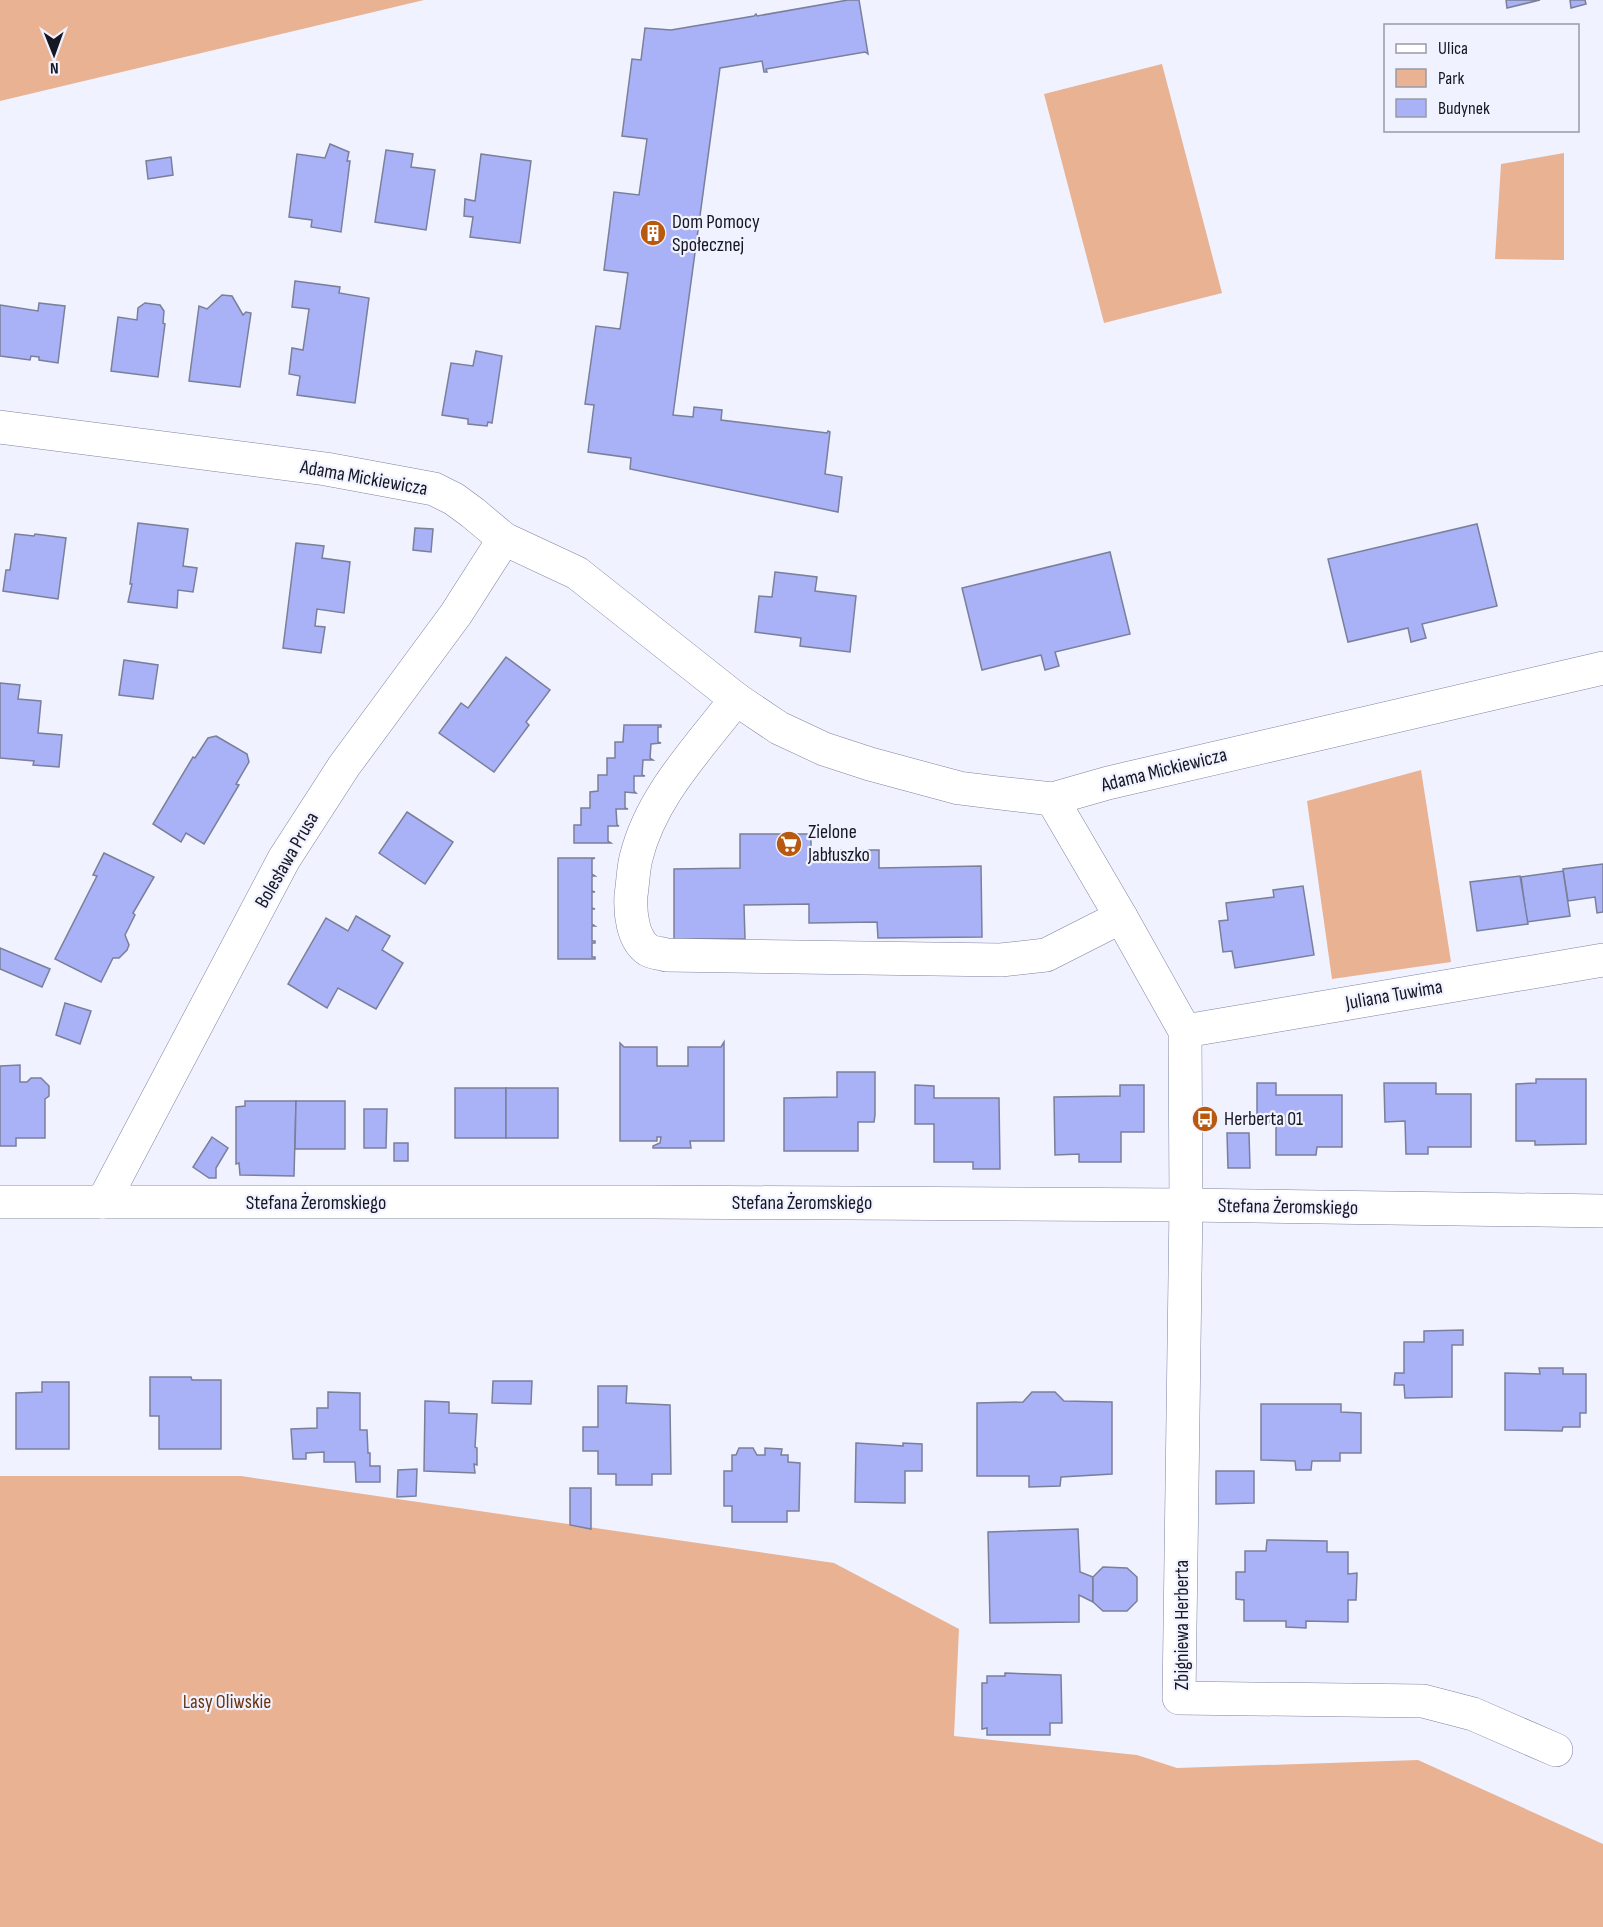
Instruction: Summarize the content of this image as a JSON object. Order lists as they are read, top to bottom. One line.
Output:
{"streets":{"street":["Adama Mickiewicza","Bolesława Prusa","Juliana Tuwima","Stefana Żeromskiego","Zbigniewa Herberta"]},"crossings":[["Adama Mickiewicza","Bolesława Prusa"],["Bolesława Prusa","Stefana Żeromskiego"],["Stefana Żeromskiego","Zbigniewa Herberta"]],"parks":["Lasy Oliwskie"],"places":{"building":["Dom Pomocy Społecznej"],"supermarket":["Zielone Jabłuszko"],"bus stop":["Herberta 01"]},"legend":["Ulica","Park","Budynek"],"north":"bottom"}
